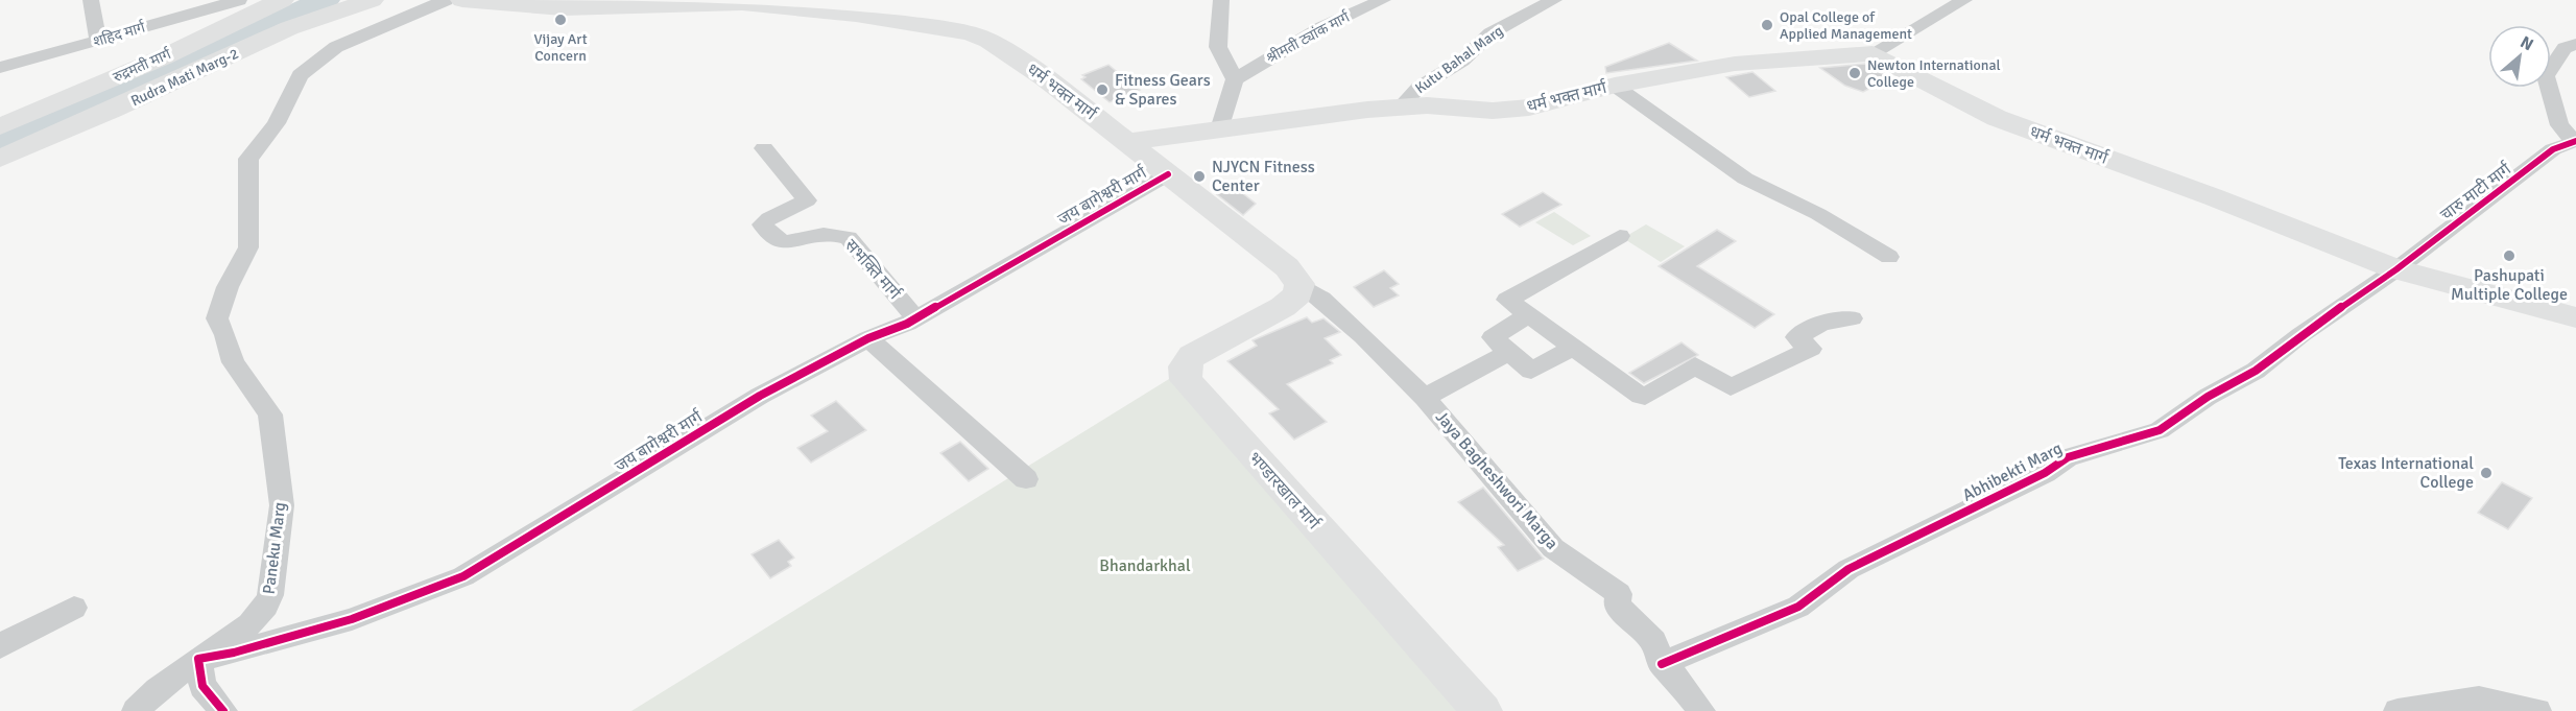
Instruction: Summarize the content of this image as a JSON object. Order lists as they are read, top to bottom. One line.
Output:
{"streets":{"main road":["रुद्रमती मार्ग","Rudra Mati Marg-2","धर्म भक्त मार्ग","जय बागेश्वरी मार्ग","भण्डारखाल मार्ग"],"street":["शहिद मार्ग","श्रीमती ट्यांक मार्ग","Kutu Bahal Marg","चारु माटी मार्ग","सभक्ति मार्ग","Abhibekti Marg","Jaya Bagheshwori Marga","Paneku Marg"]},"crossings":[["Kutu Bahal Marg","धर्म भक्त मार्ग"],["धर्म भक्त मार्ग","चारु माटी मार्ग"],["धर्म भक्त मार्ग","जय बागेश्वरी मार्ग"],["धर्म भक्त मार्ग","Abhibekti Marg"],["चारु माटी मार्ग","Abhibekti Marg"],["जय बागेश्वरी मार्ग","सभक्ति मार्ग"],["जय बागेश्वरी मार्ग","Jaya Bagheshwori Marga"],["जय बागेश्वरी मार्ग","भण्डारखाल मार्ग"],["जय बागेश्वरी मार्ग","Paneku Marg"],["Abhibekti Marg","Jaya Bagheshwori Marga"],["Jaya Bagheshwori Marga","भण्डारखाल मार्ग"]],"parks":["Bhandarkhal"],"places":["Vijay Art Concern","Opal College of Applied Management","Newton International College","Fitness Gears & Spares","NJYCN Fitness Center","Pashupati Multiple College","Texas International College"],"north":"top right"}
